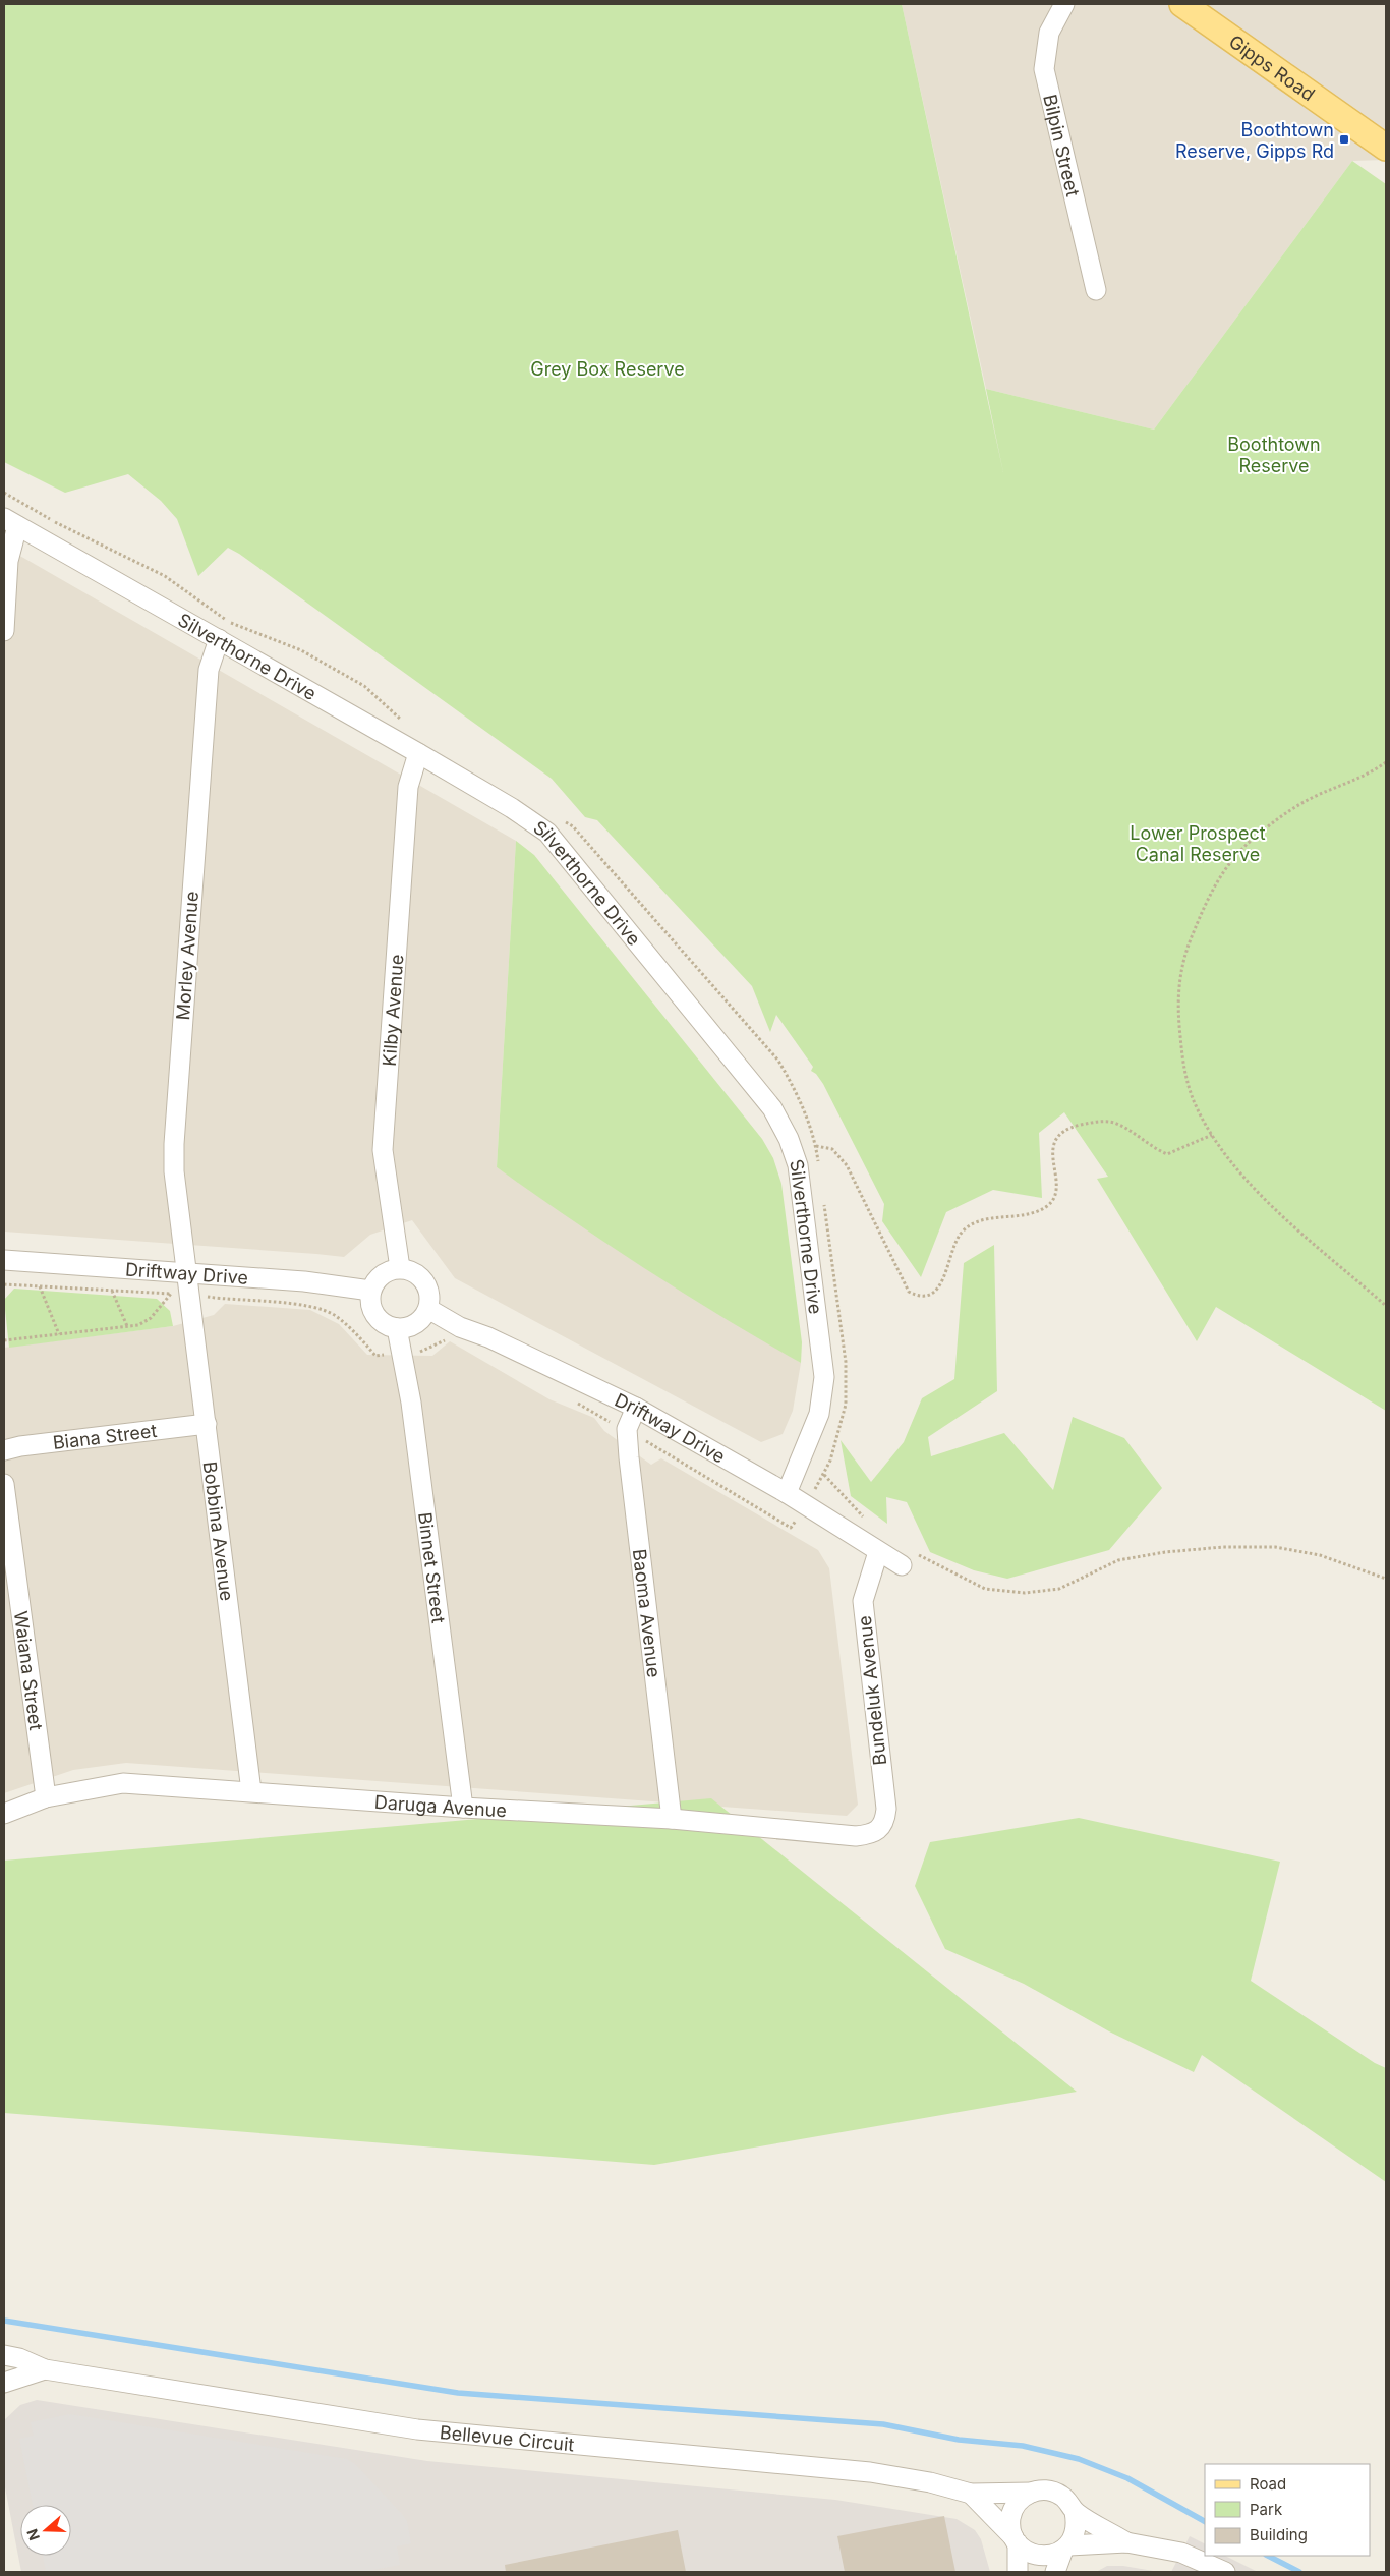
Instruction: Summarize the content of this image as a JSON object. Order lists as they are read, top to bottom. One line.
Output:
{"streets":{"main road":["Gipps Road"],"street":["Bilpin Street","Silverthorne Drive","Morley Avenue","Kilby Avenue","Driftway Drive","Biana Street","Bobbina Avenue","Binnet Street","Baoma Avenue","Waiana Street","Bundeluk Avenue","Daruga Avenue","Bellevue Circuit"]},"crossings":[["Silverthorne Drive","Morley Avenue"],["Silverthorne Drive","Kilby Avenue"],["Silverthorne Drive","Driftway Drive"],["Morley Avenue","Driftway Drive"],["Morley Avenue","Bobbina Avenue"],["Kilby Avenue","Driftway Drive"],["Kilby Avenue","Binnet Street"],["Driftway Drive","Bobbina Avenue"],["Driftway Drive","Binnet Street"],["Driftway Drive","Baoma Avenue"],["Driftway Drive","Bundeluk Avenue"],["Biana Street","Bobbina Avenue"],["Bobbina Avenue","Daruga Avenue"],["Binnet Street","Daruga Avenue"],["Baoma Avenue","Daruga Avenue"],["Waiana Street","Daruga Avenue"],["Bundeluk Avenue","Daruga Avenue"]],"parks":["Grey Box Reserve","Boothtown Reserve","Lower Prospect Canal Reserve"],"places":{"transit":["Boothtown Reserve, Gipps Rd"]},"legend":["Road","Park","Building"],"north":"left"}
